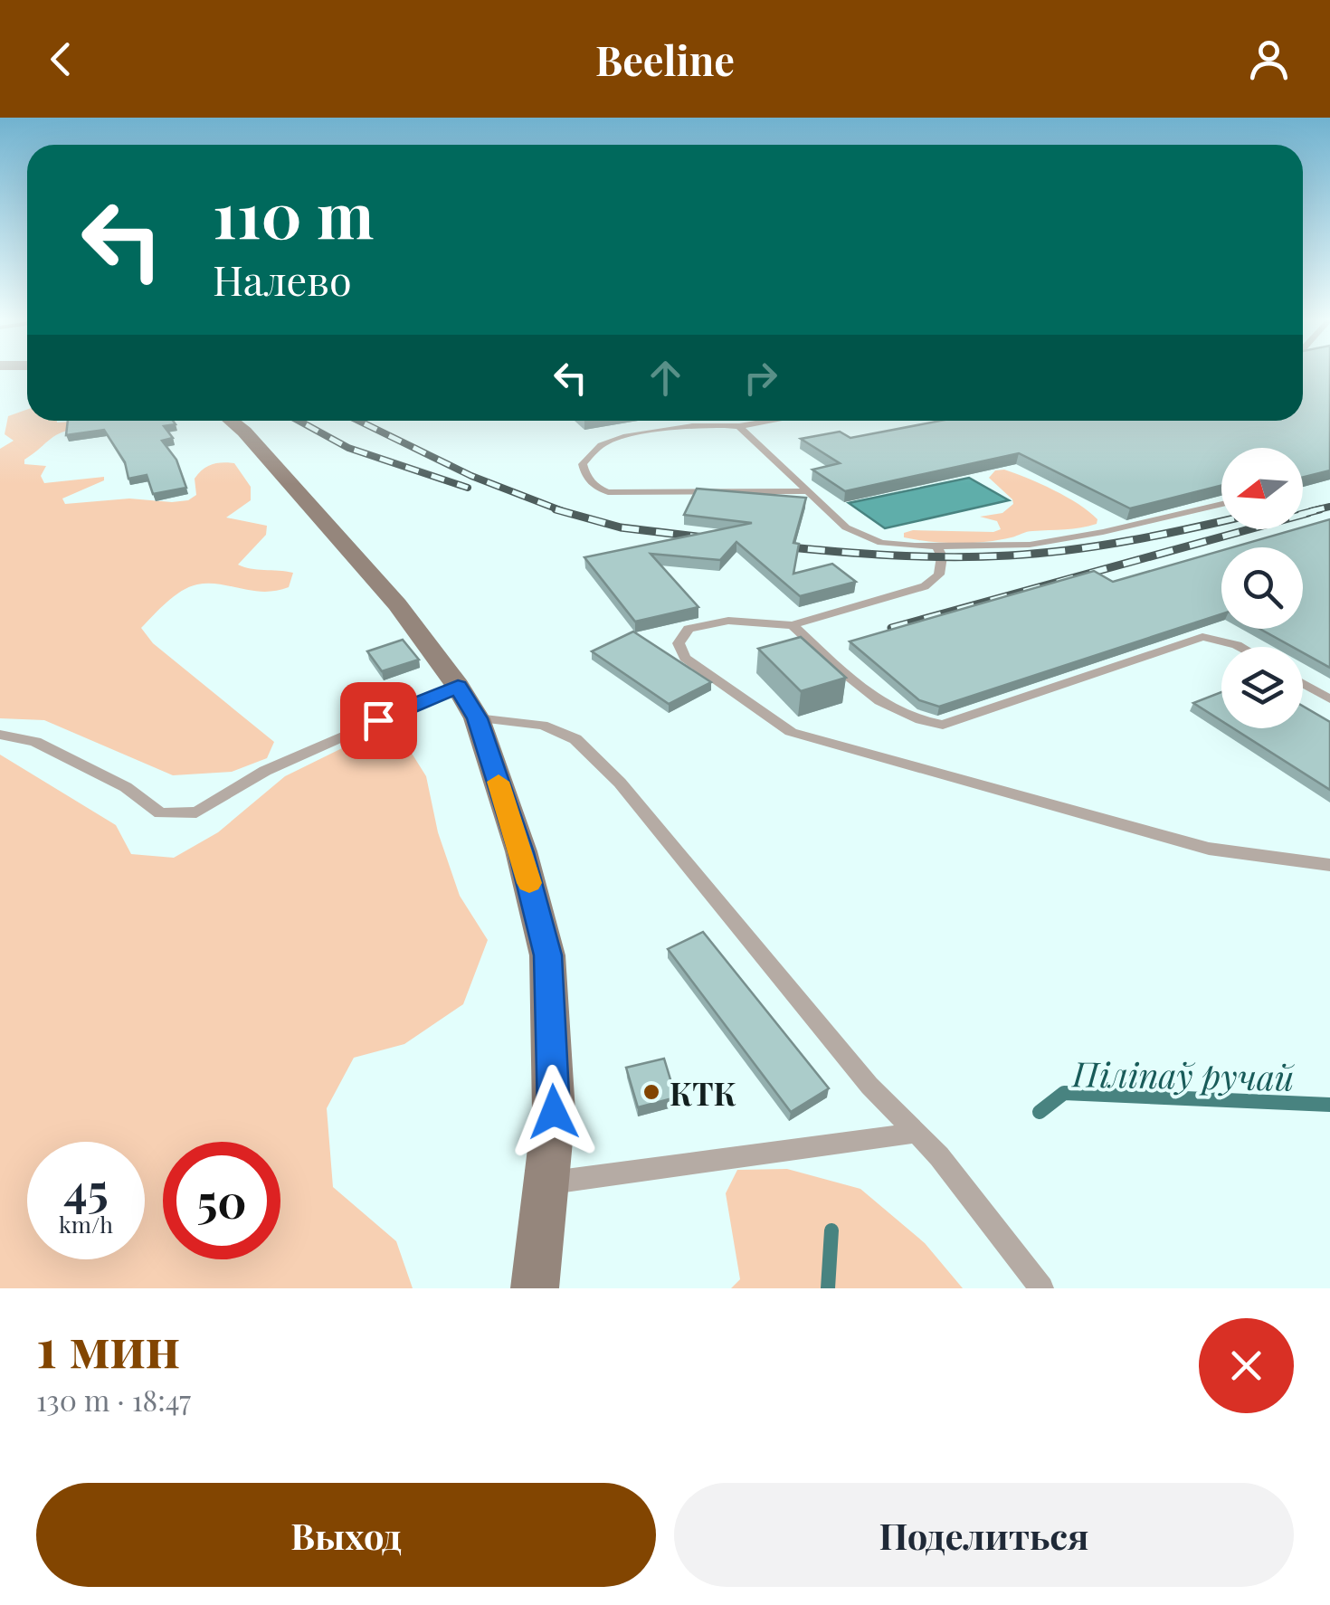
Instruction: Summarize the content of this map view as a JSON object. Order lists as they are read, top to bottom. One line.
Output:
{"water":["Піліпаў ручай"],"places":["КТК"],"north":"left","page":{"header":"Beeline","turn":["110 m","Налево"],"speed":"45 km/h","limit":"50","heading":["1 мин","130 m · 18:47"],"buttons":["Выход","Поделиться"]}}
